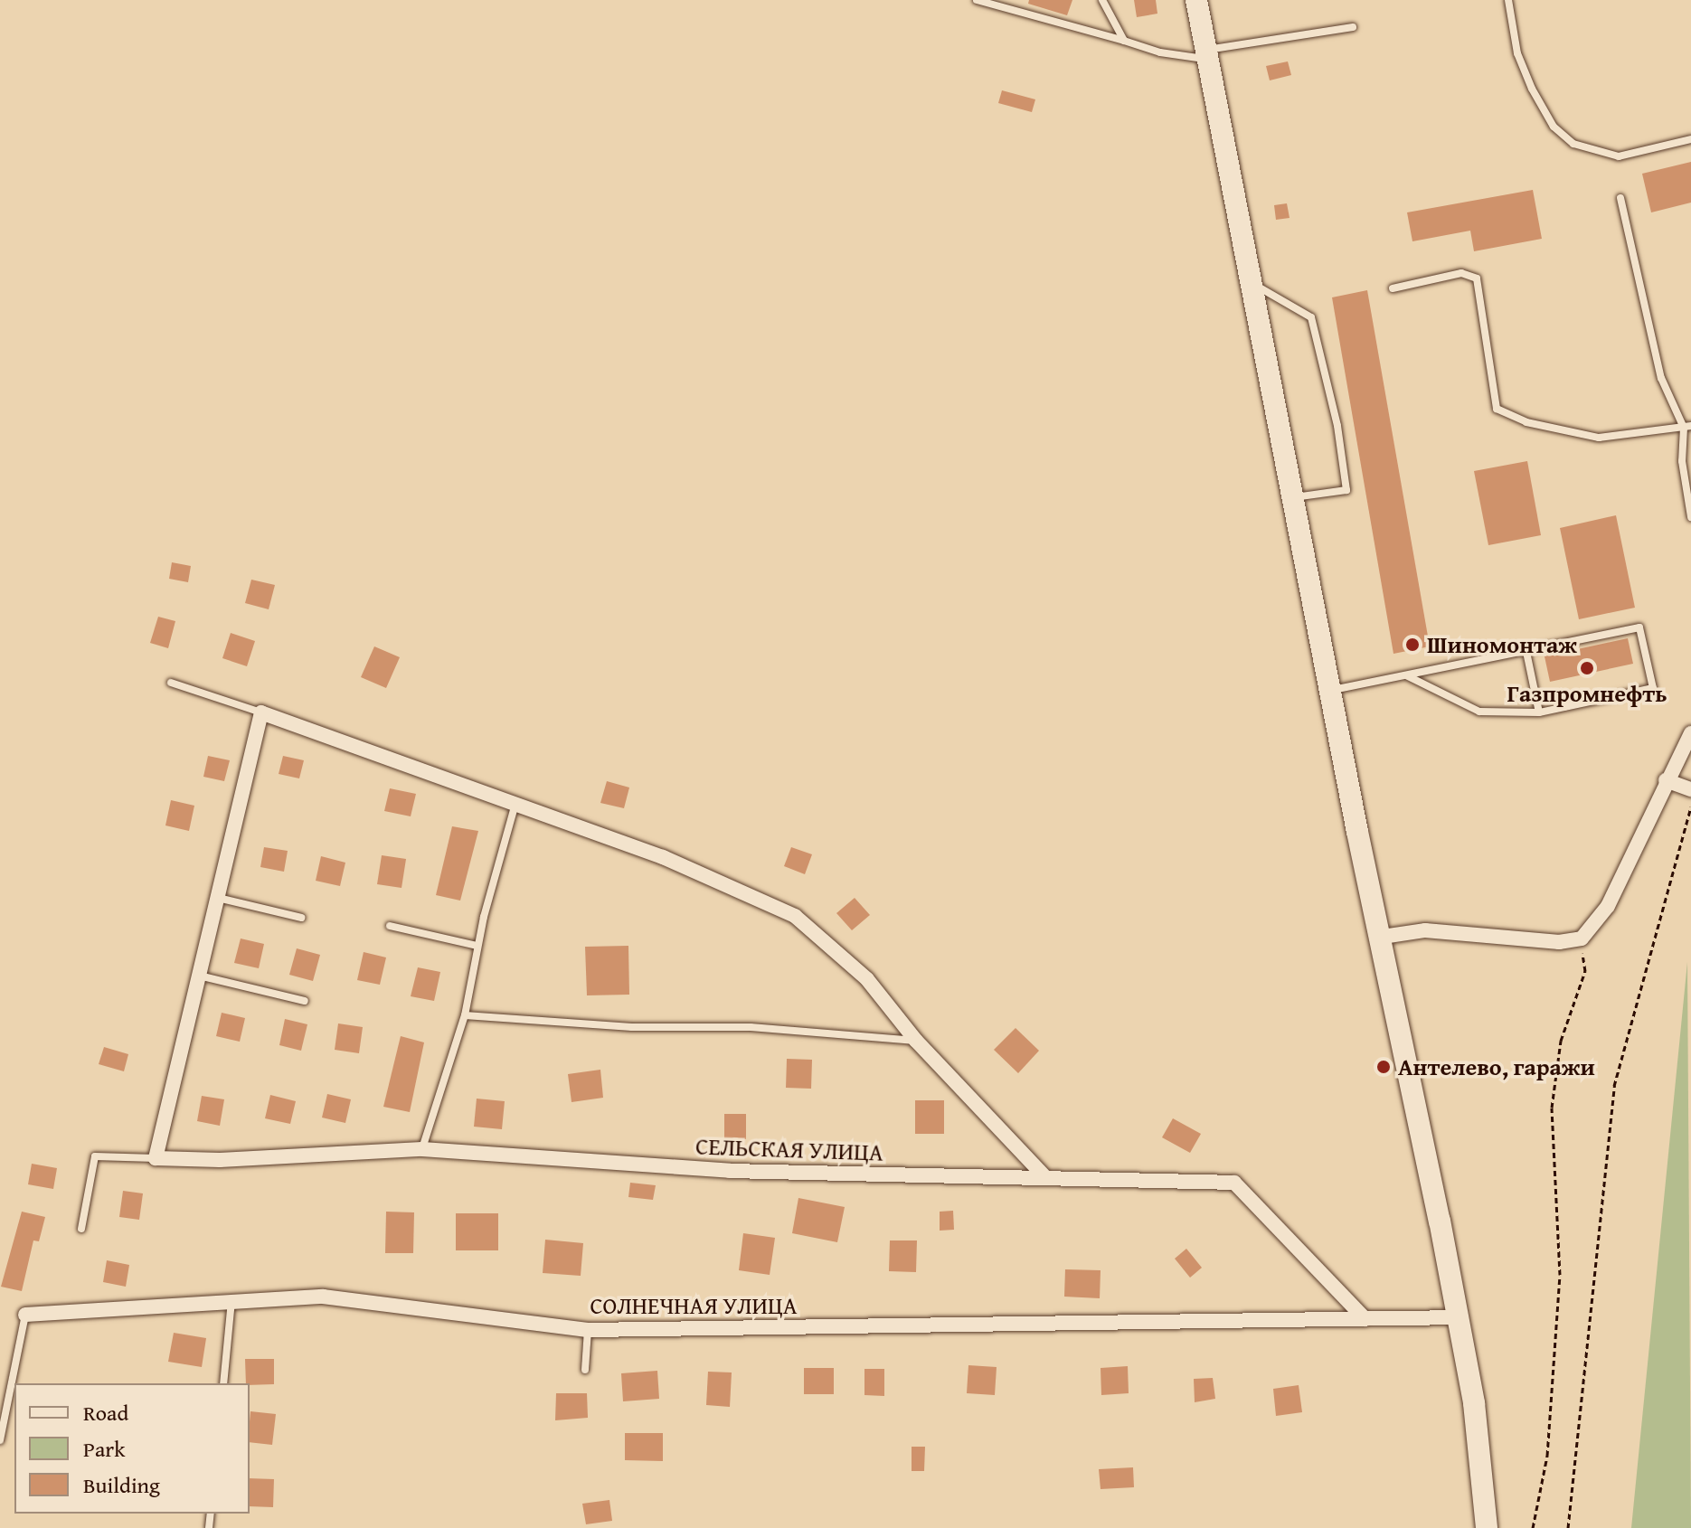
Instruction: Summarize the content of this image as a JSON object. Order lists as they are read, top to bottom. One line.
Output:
{"streets":{"street":["СЕЛЬСКАЯ УЛИЦА","СОЛНЕЧНАЯ УЛИЦА"]},"crossings":[["СЕЛЬСКАЯ УЛИЦА","СОЛНЕЧНАЯ УЛИЦА"]],"places":["Шиномонтаж","Газпромнефть","Антелево, гаражи"],"legend":["Road","Park","Building"]}
